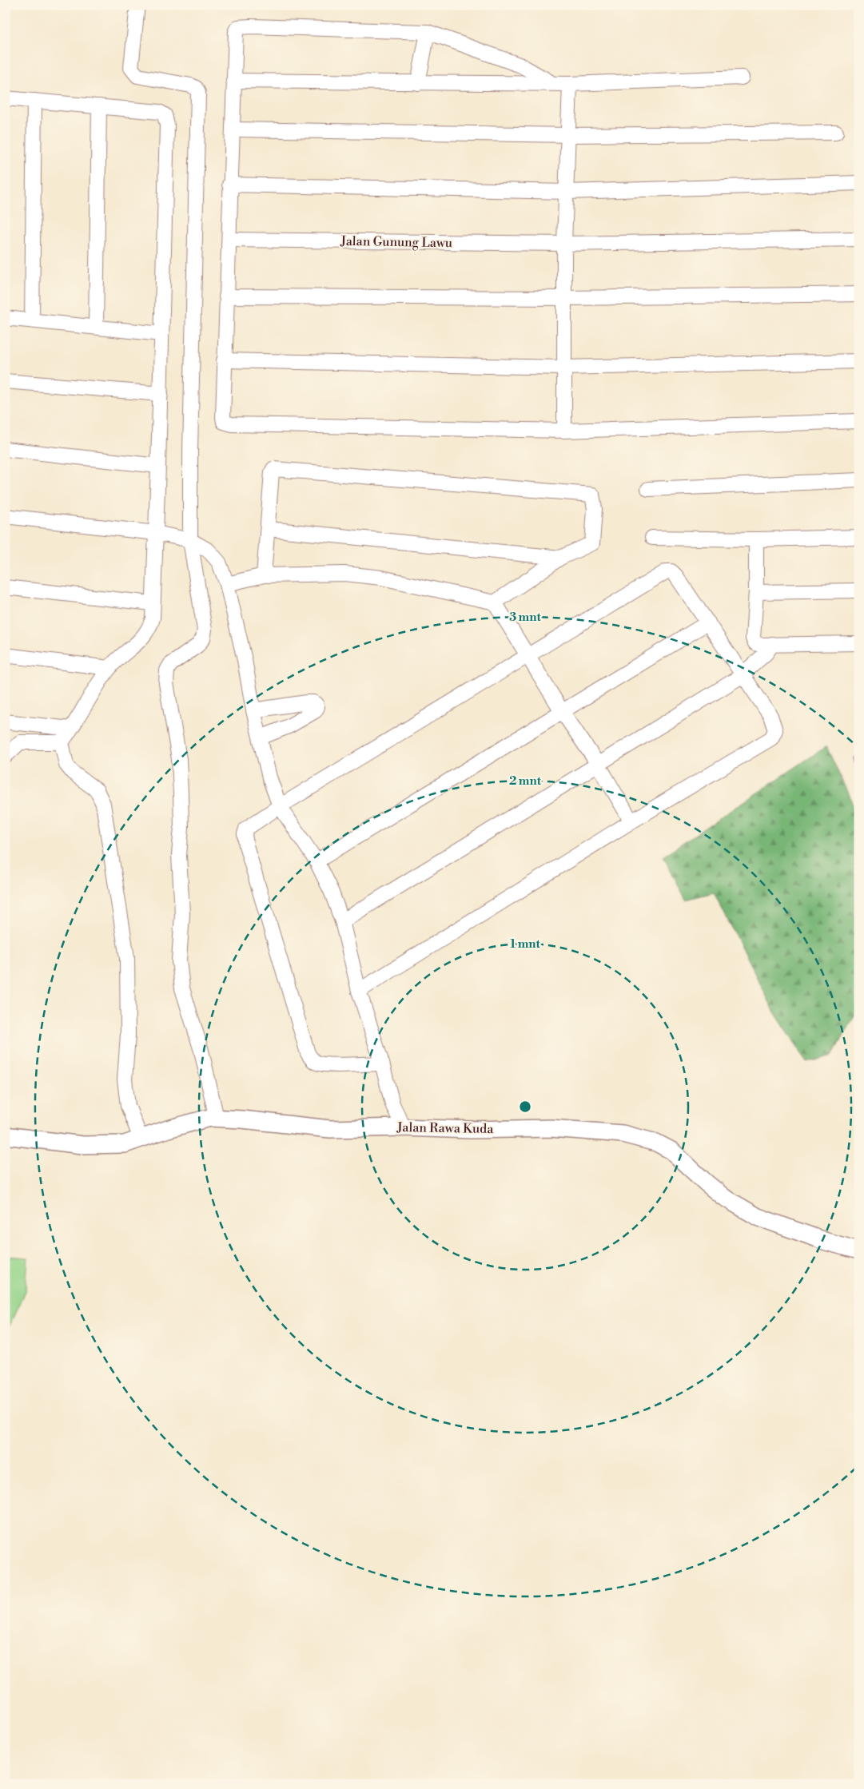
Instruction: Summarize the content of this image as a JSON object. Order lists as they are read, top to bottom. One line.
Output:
{"streets":{"street":["Jalan Gunung Lawu","Jalan Rawa Kuda"]},"rings":["3 mnt","2 mnt","1 mnt"]}
